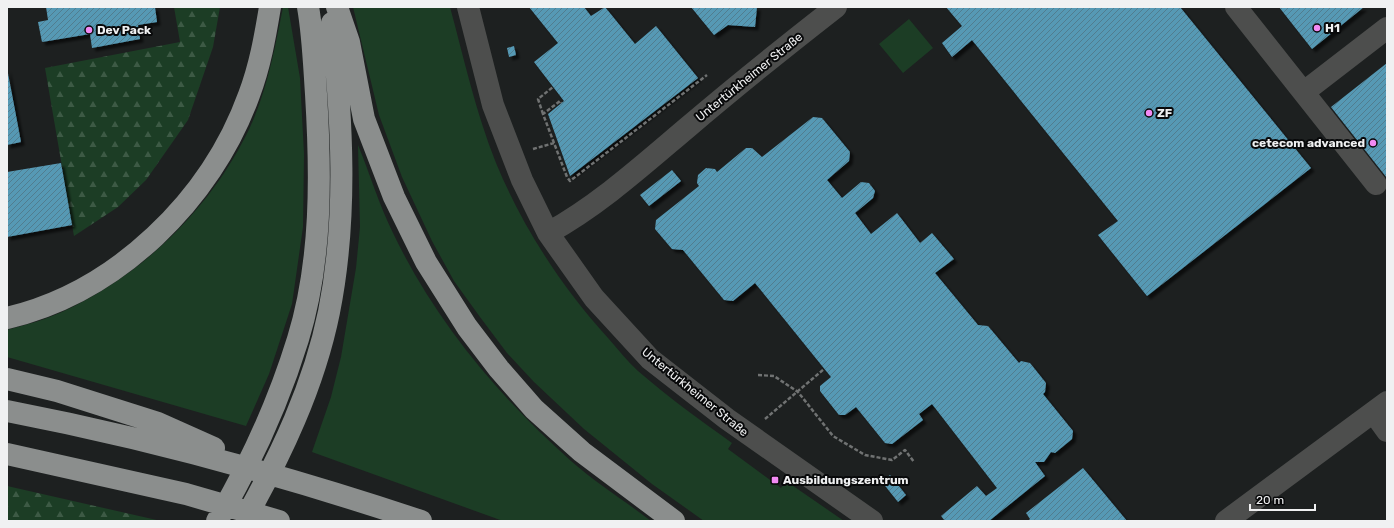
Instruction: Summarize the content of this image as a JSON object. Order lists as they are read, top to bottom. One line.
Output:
{"streets":{"street":["Untertürkheimer Straße"]},"places":{"other":["H1","Dev Pack","ZF","cetecom advanced"],"transit":["Ausbildungszentrum"]},"scale_bar":"20 m"}
